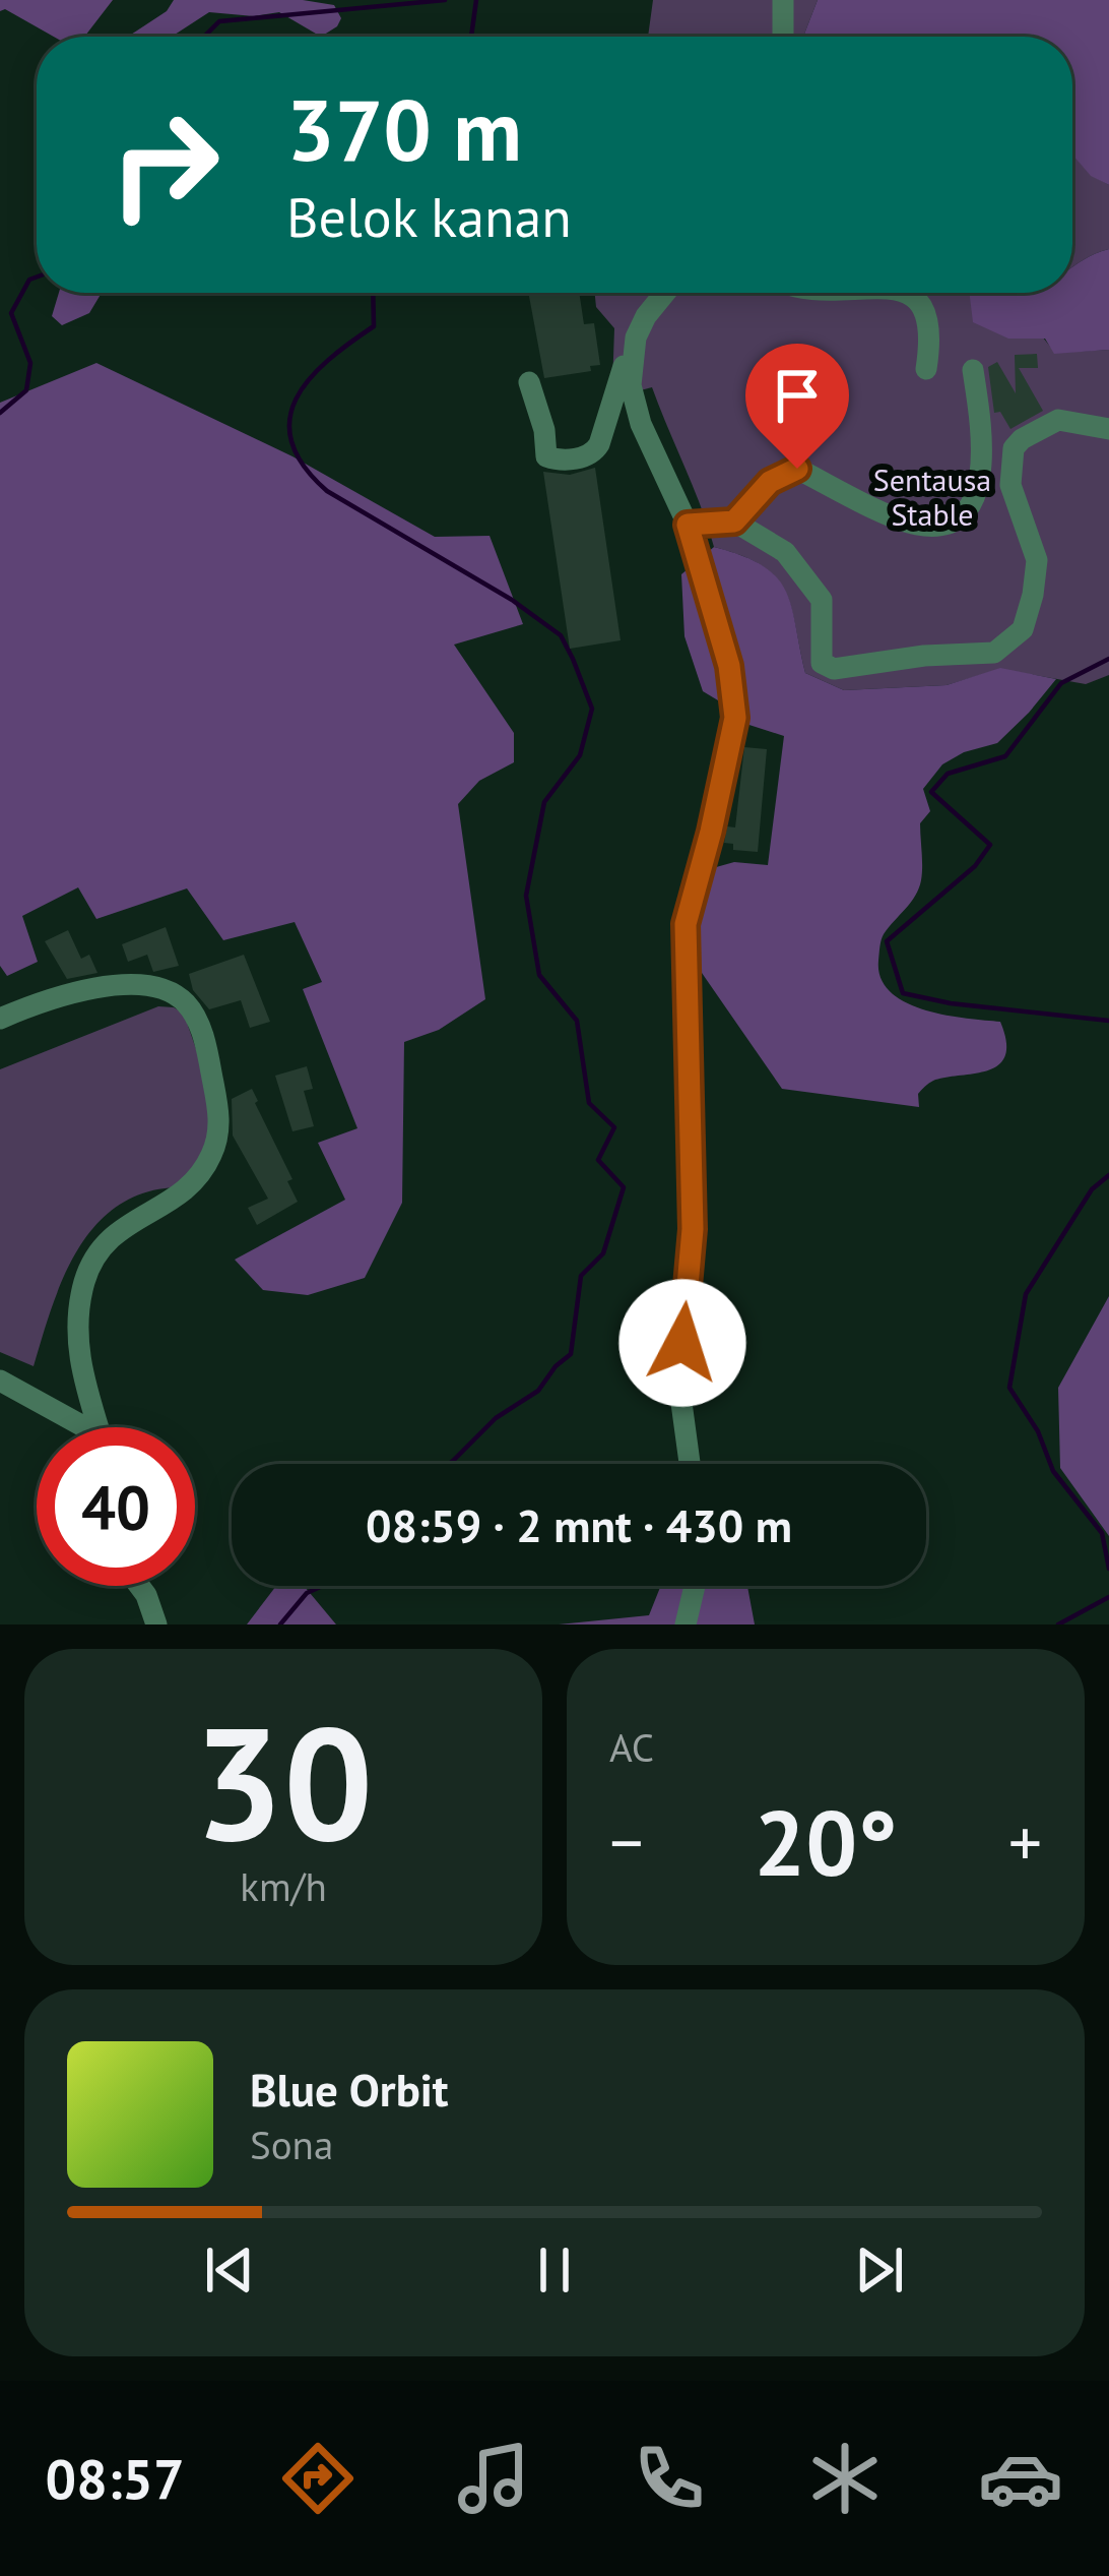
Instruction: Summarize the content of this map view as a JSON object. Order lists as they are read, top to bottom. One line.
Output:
{"parks":["Sentausa Stable"],"page":{"turn":["370 m","Belok kanan"],"limit":"40","trip":"08:59 · 2 mnt · 430 m","tile":[["30","km/h"],"AC"],"heat":["−","20°","+"],"song":["Blue Orbit","Sona"],"tabs":"08:57"}}
